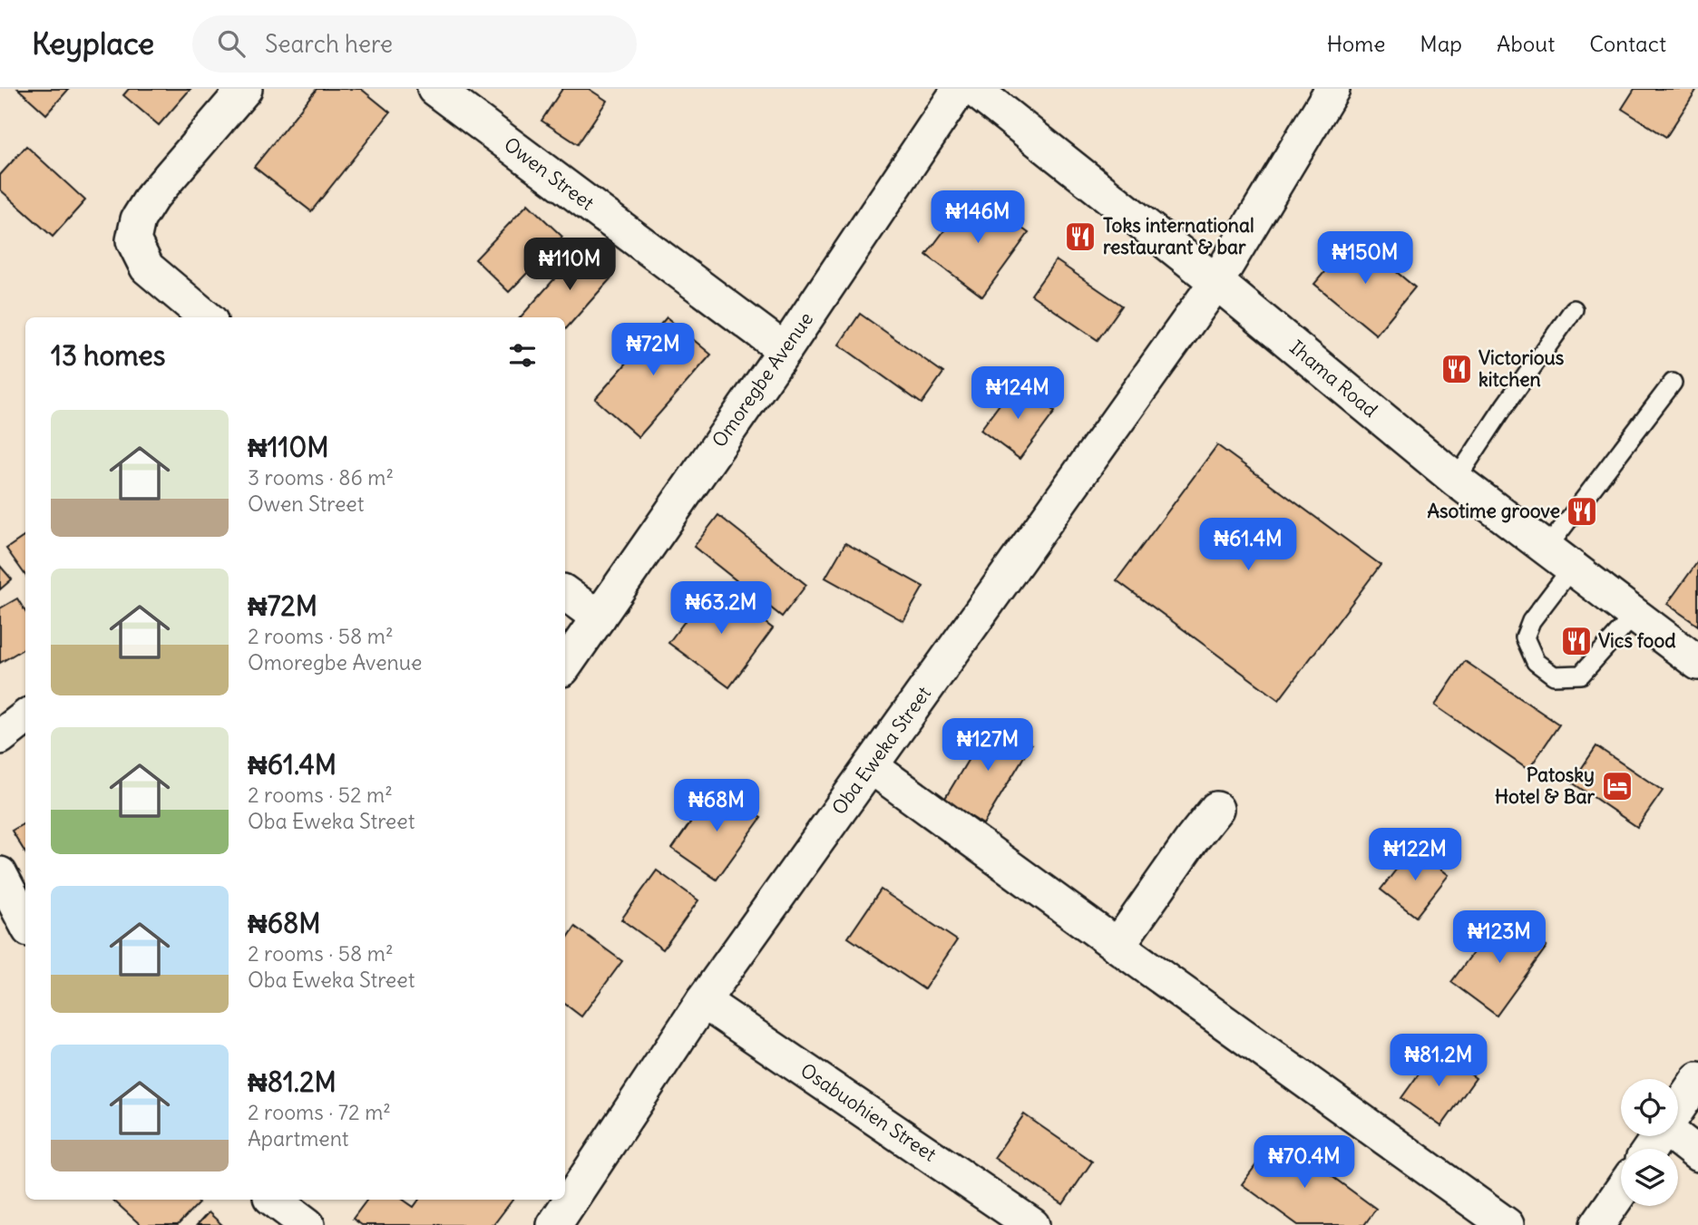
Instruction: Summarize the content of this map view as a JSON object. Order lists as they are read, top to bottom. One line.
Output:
{"streets":{"street":["Owen Street","Ihama Road","Omoregbe Avenue","Oba Eweka Street","Osabuohien Street"]},"crossings":[["Owen Street","Omoregbe Avenue"],["Ihama Road","Oba Eweka Street"],["Oba Eweka Street","Osabuohien Street"]],"places":{"restaurant":["Toks international restaurant & bar","Victorious kitchen","Asotime groove","Vics food"],"hotel":["Patosky Hotel & Bar"]},"page":{"header":"Keyplace","search":"Search here","nav":["Home","Map","About","Contact"],"price":["₦146M","₦150M","₦110M","₦72M","₦124M","₦61.4M","₦63.2M","₦127M","₦68M","₦122M","₦123M","₦81.2M","₦70.4M"],"heading":"13 homes","list":[{"name":"₦110M","note":"3 rooms · 86 m² · Owen Street"},{"name":"₦72M","note":"2 rooms · 58 m² · Omoregbe Avenue"},{"name":"₦61.4M","note":"2 rooms · 52 m² · Oba Eweka Street"},{"name":"₦68M","note":"2 rooms · 58 m² · Oba Eweka Street"},{"name":"₦81.2M","note":"2 rooms · 72 m² · Apartment"}]}}
